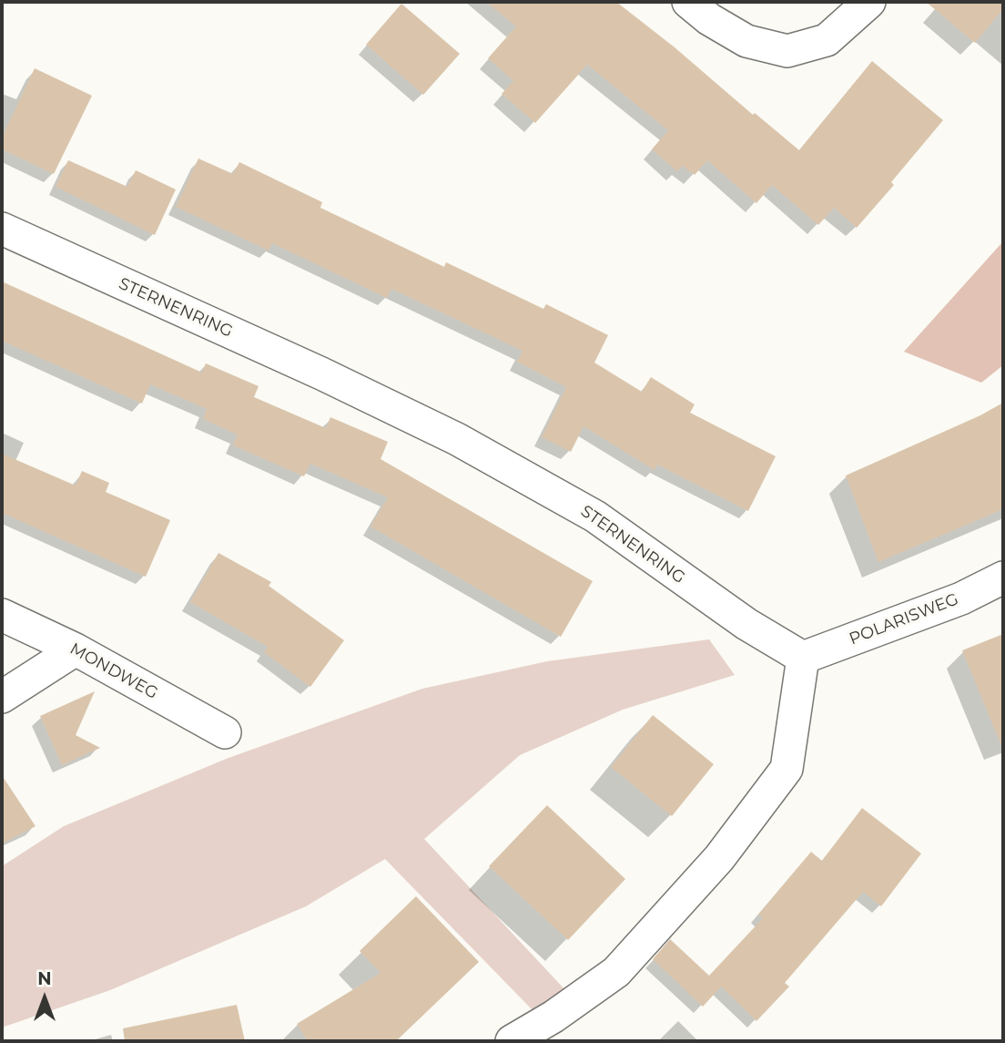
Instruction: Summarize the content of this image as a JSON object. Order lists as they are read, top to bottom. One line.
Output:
{"streets":{"street":["STERNENRING","POLARISWEG","MONDWEG"]},"crossings":[["STERNENRING","POLARISWEG"]],"north":"top"}
